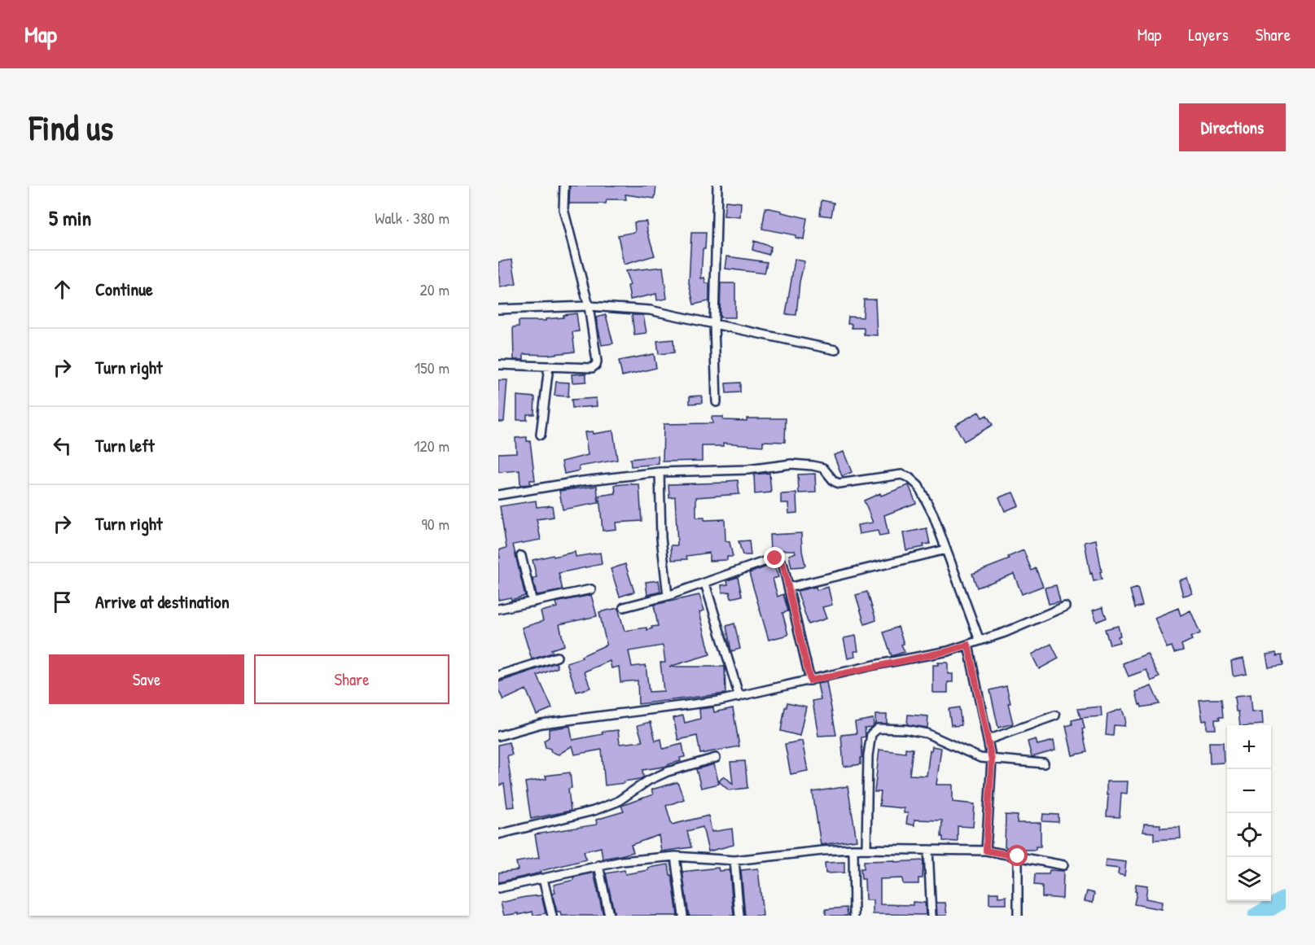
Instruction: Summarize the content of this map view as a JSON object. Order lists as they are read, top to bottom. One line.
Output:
{"page":{"header":"Map","nav":["Map","Layers","Share"],"buttons":["Directions",["Save","Share"]],"title":"Find us","heading":["5 min","Walk · 380 m"],"list":[["Continue","20 m"],["Turn right","150 m"],["Turn left","120 m"],["Turn right","90 m"],"Arrive at destination"],"map_buttons":["+","−"]}}
